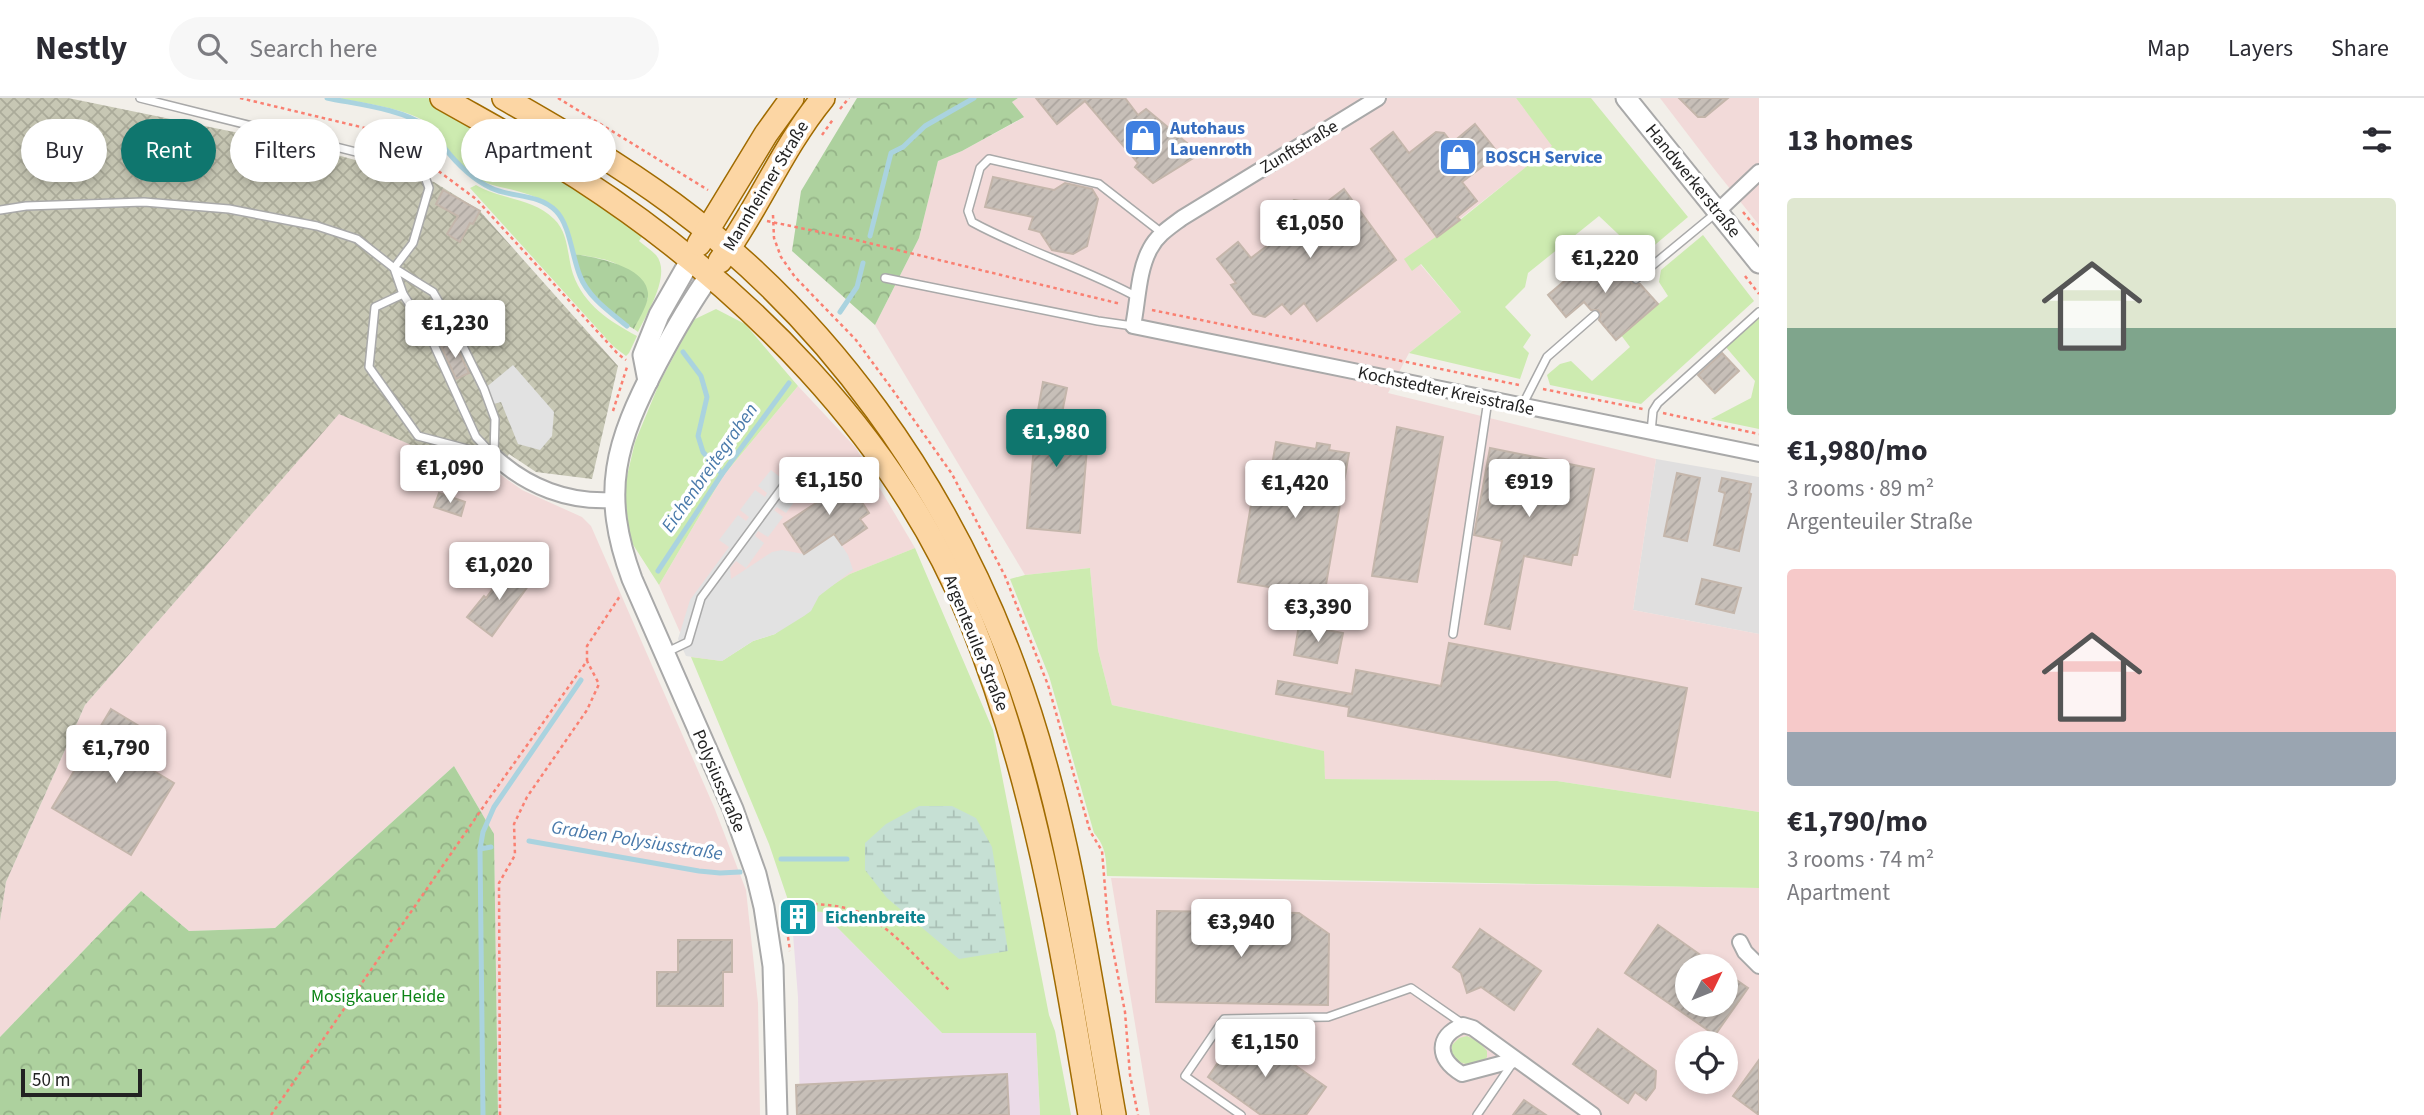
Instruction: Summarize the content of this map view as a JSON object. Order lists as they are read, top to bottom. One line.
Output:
{"streets":{"main road":["Mannheimer Straße","Argenteuiler Straße"],"street":["Zunftstraße","Handwerkerstraße","Kochstedter Kreisstraße","Polysiusstraße"]},"crossings":[["Zunftstraße","Kochstedter Kreisstraße"],["Mannheimer Straße","Argenteuiler Straße"],["Mannheimer Straße","Polysiusstraße"],["Argenteuiler Straße","Polysiusstraße"]],"water":["Eichenbreitegraben","Graben Polysiusstraße"],"parks":["Mosigkauer Heide"],"places":{"shop":["Autohaus Lauenroth","BOSCH Service"],"building":["Eichenbreite"]},"scale_bar":"50 m","north":"top right","page":{"header":"Nestly","search":"Search here","nav":["Map","Layers","Share"],"heading":"13 homes","chip":["Buy","Rent","Filters","New","Apartment"],"list":[{"name":"€1,980/mo","note":"3 rooms · 89 m² · Argenteuiler Straße"},{"name":"€1,790/mo","note":"3 rooms · 74 m² · Apartment"}],"price":["€1,050","€1,220","€1,230","€1,980","€1,090","€1,150","€919","€1,420","€1,020","€3,390","€1,790","€3,940","€1,150"],"scale":"50 m"}}
